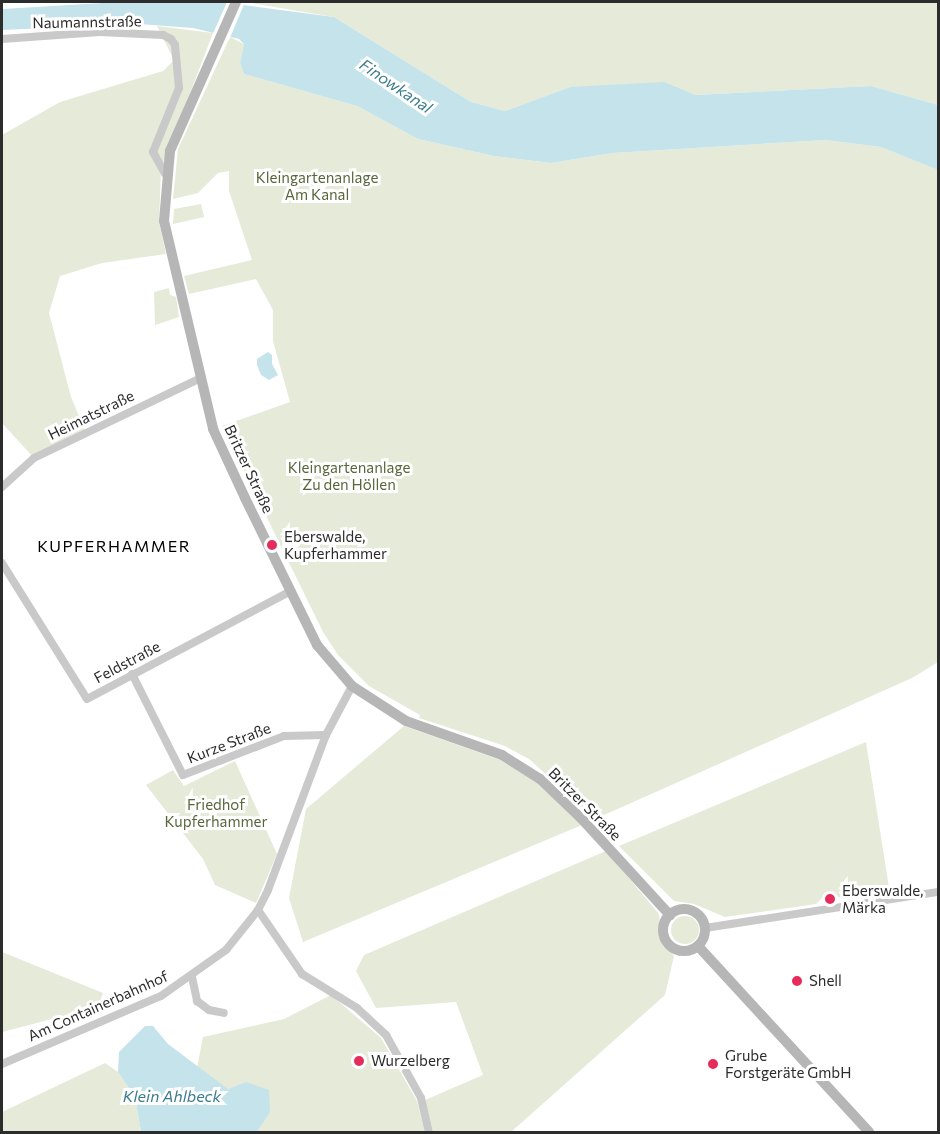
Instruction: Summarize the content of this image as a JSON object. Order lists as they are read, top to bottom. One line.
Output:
{"streets":{"main road":["Britzer Straße"],"street":["Naumannstraße","Heimatstraße","Feldstraße","Kurze Straße","Am Containerbahnhof"]},"crossings":[["Naumannstraße","Britzer Straße"],["Heimatstraße","Britzer Straße"],["Britzer Straße","Feldstraße"],["Britzer Straße","Am Containerbahnhof"],["Feldstraße","Kurze Straße"],["Kurze Straße","Am Containerbahnhof"]],"districts":["KUPFERHAMMER"],"water":["Finowkanal","Klein Ahlbeck"],"parks":["Kleingartenanlage Am Kanal","Kleingartenanlage Zu den Höllen","Friedhof Kupferhammer"],"places":["Eberswalde, Kupferhammer","Eberswalde, Märka","Shell","Wurzelberg","Grube Forstgeräte GmbH"]}
